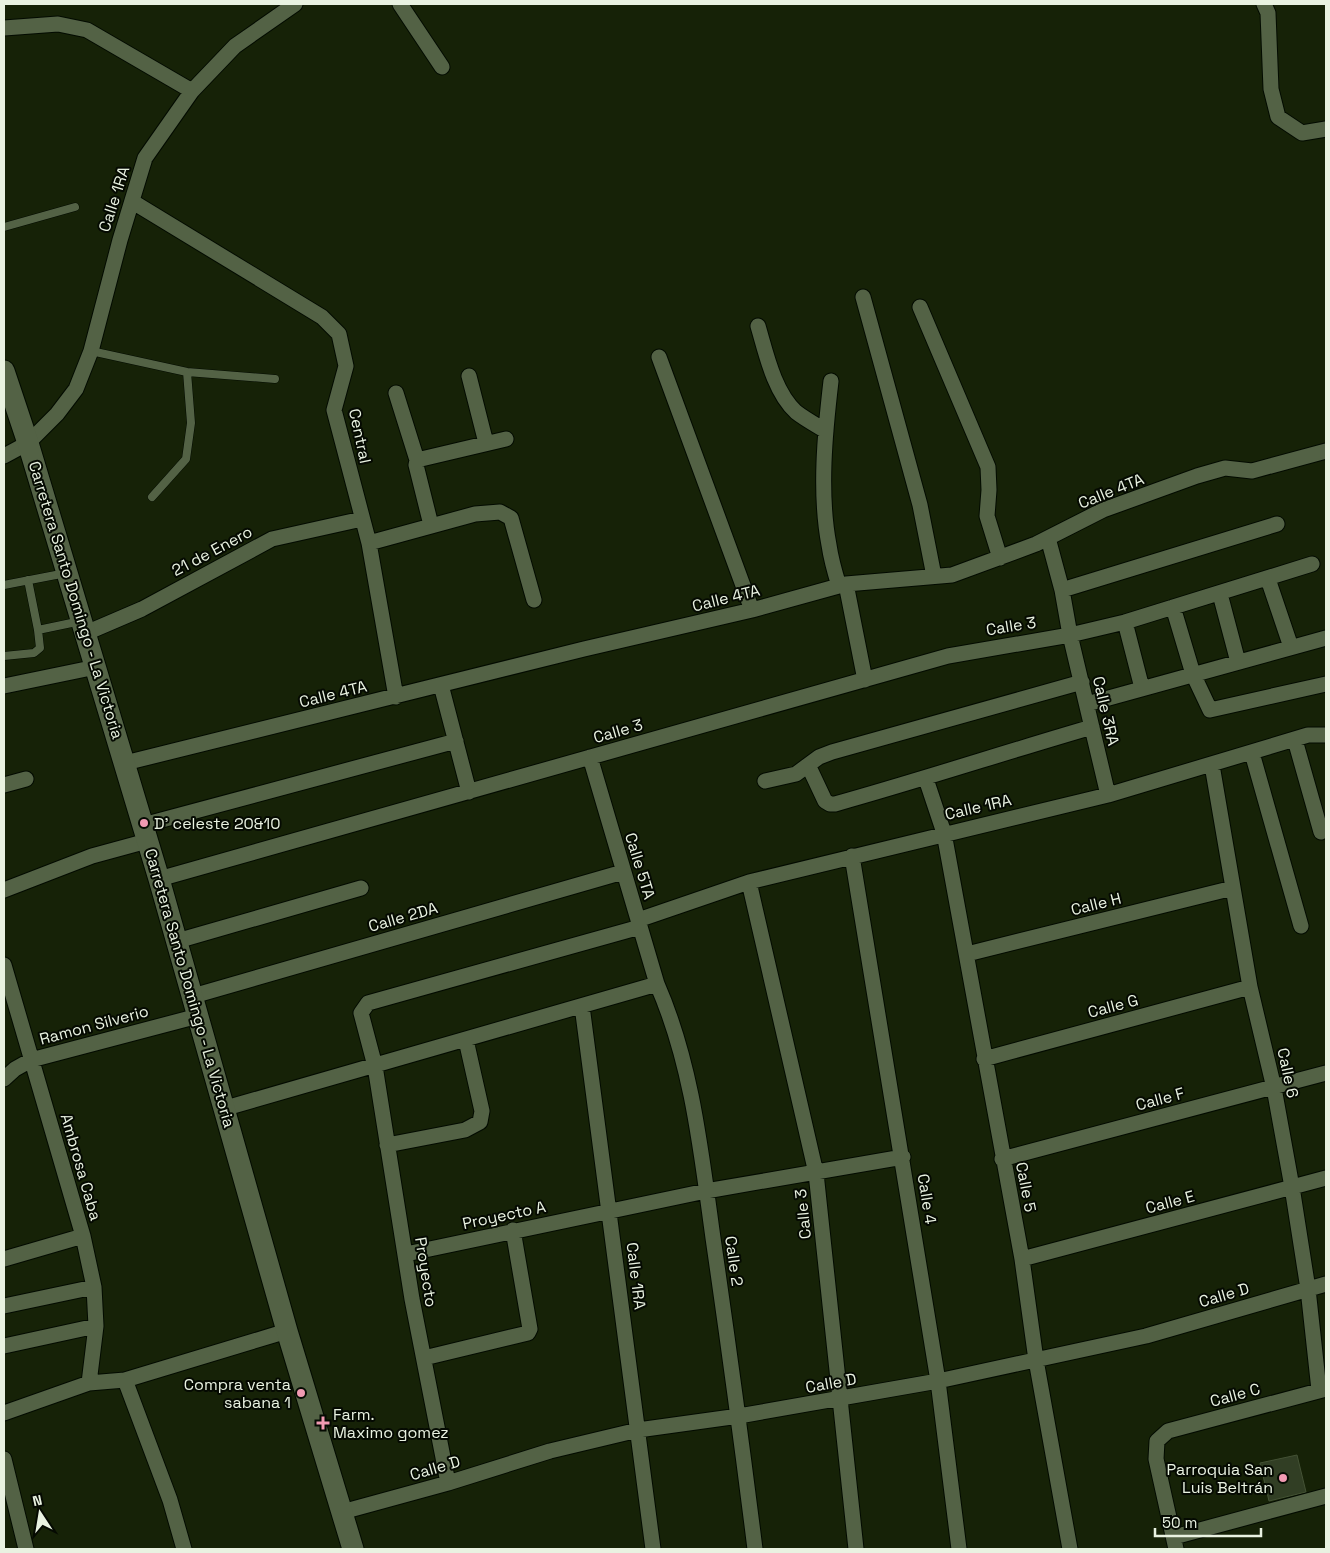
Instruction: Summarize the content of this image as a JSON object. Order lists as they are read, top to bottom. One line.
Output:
{"streets":{"main road":["Carretera Santo Domingo - La Victoria"],"street":["Calle 1RA","Central","Calle 4TA","21 de Enero","Calle 3","Calle 3RA","Calle 5TA","Calle H","Calle 2DA","Calle G","Ramon Silverio","Calle 6","Calle F","Ambrosa Caba","Calle 5","Calle 4","Calle E","Proyecto A","Calle 2","Proyecto","Calle D","Calle C"]},"crossings":[["Calle 1RA","Central"],["Calle 1RA","Carretera Santo Domingo - La Victoria"],["Calle 1RA","Calle 3"],["Calle 1RA","Calle 3RA"],["Calle 1RA","Calle 5TA"],["Calle 1RA","Calle 6"],["Calle 1RA","Calle 5"],["Calle 1RA","Calle 4"],["Calle 1RA","Proyecto A"],["Calle 1RA","Proyecto"],["Calle 1RA","Calle D"],["Central","Calle 4TA"],["Central","21 de Enero"],["Calle 4TA","Carretera Santo Domingo - La Victoria"],["Calle 4TA","Calle 3RA"],["21 de Enero","Carretera Santo Domingo - La Victoria"],["Carretera Santo Domingo - La Victoria","Calle 3"],["Carretera Santo Domingo - La Victoria","Calle 2DA"],["Carretera Santo Domingo - La Victoria","Ramon Silverio"],["Carretera Santo Domingo - La Victoria","Calle D"],["Calle 3","Calle 3RA"],["Calle 3","Calle 5TA"],["Calle 3","Proyecto A"],["Calle 3","Calle D"],["Calle 5TA","Calle 2DA"],["Calle 5TA","Calle 2"],["Calle H","Calle 6"],["Calle H","Calle 5"],["Calle 2DA","Ramon Silverio"],["Calle G","Calle 6"],["Calle G","Calle 5"],["Ramon Silverio","Ambrosa Caba"],["Calle 6","Calle F"],["Calle 6","Calle E"],["Calle 6","Calle D"],["Calle 6","Calle C"],["Calle F","Calle 5"],["Calle 5","Calle E"],["Calle 5","Calle D"],["Calle 4","Proyecto A"],["Calle 4","Calle D"],["Proyecto A","Calle 2"],["Proyecto A","Proyecto"],["Calle 2","Calle D"],["Proyecto","Calle D"]],"places":{"other":["D’ celeste 20&10","Compra venta sabana 1","Parroquia San Luis Beltrán"],"health":["Farm. Maximo gomez"]},"scale_bar":"50 m","north":"top"}
